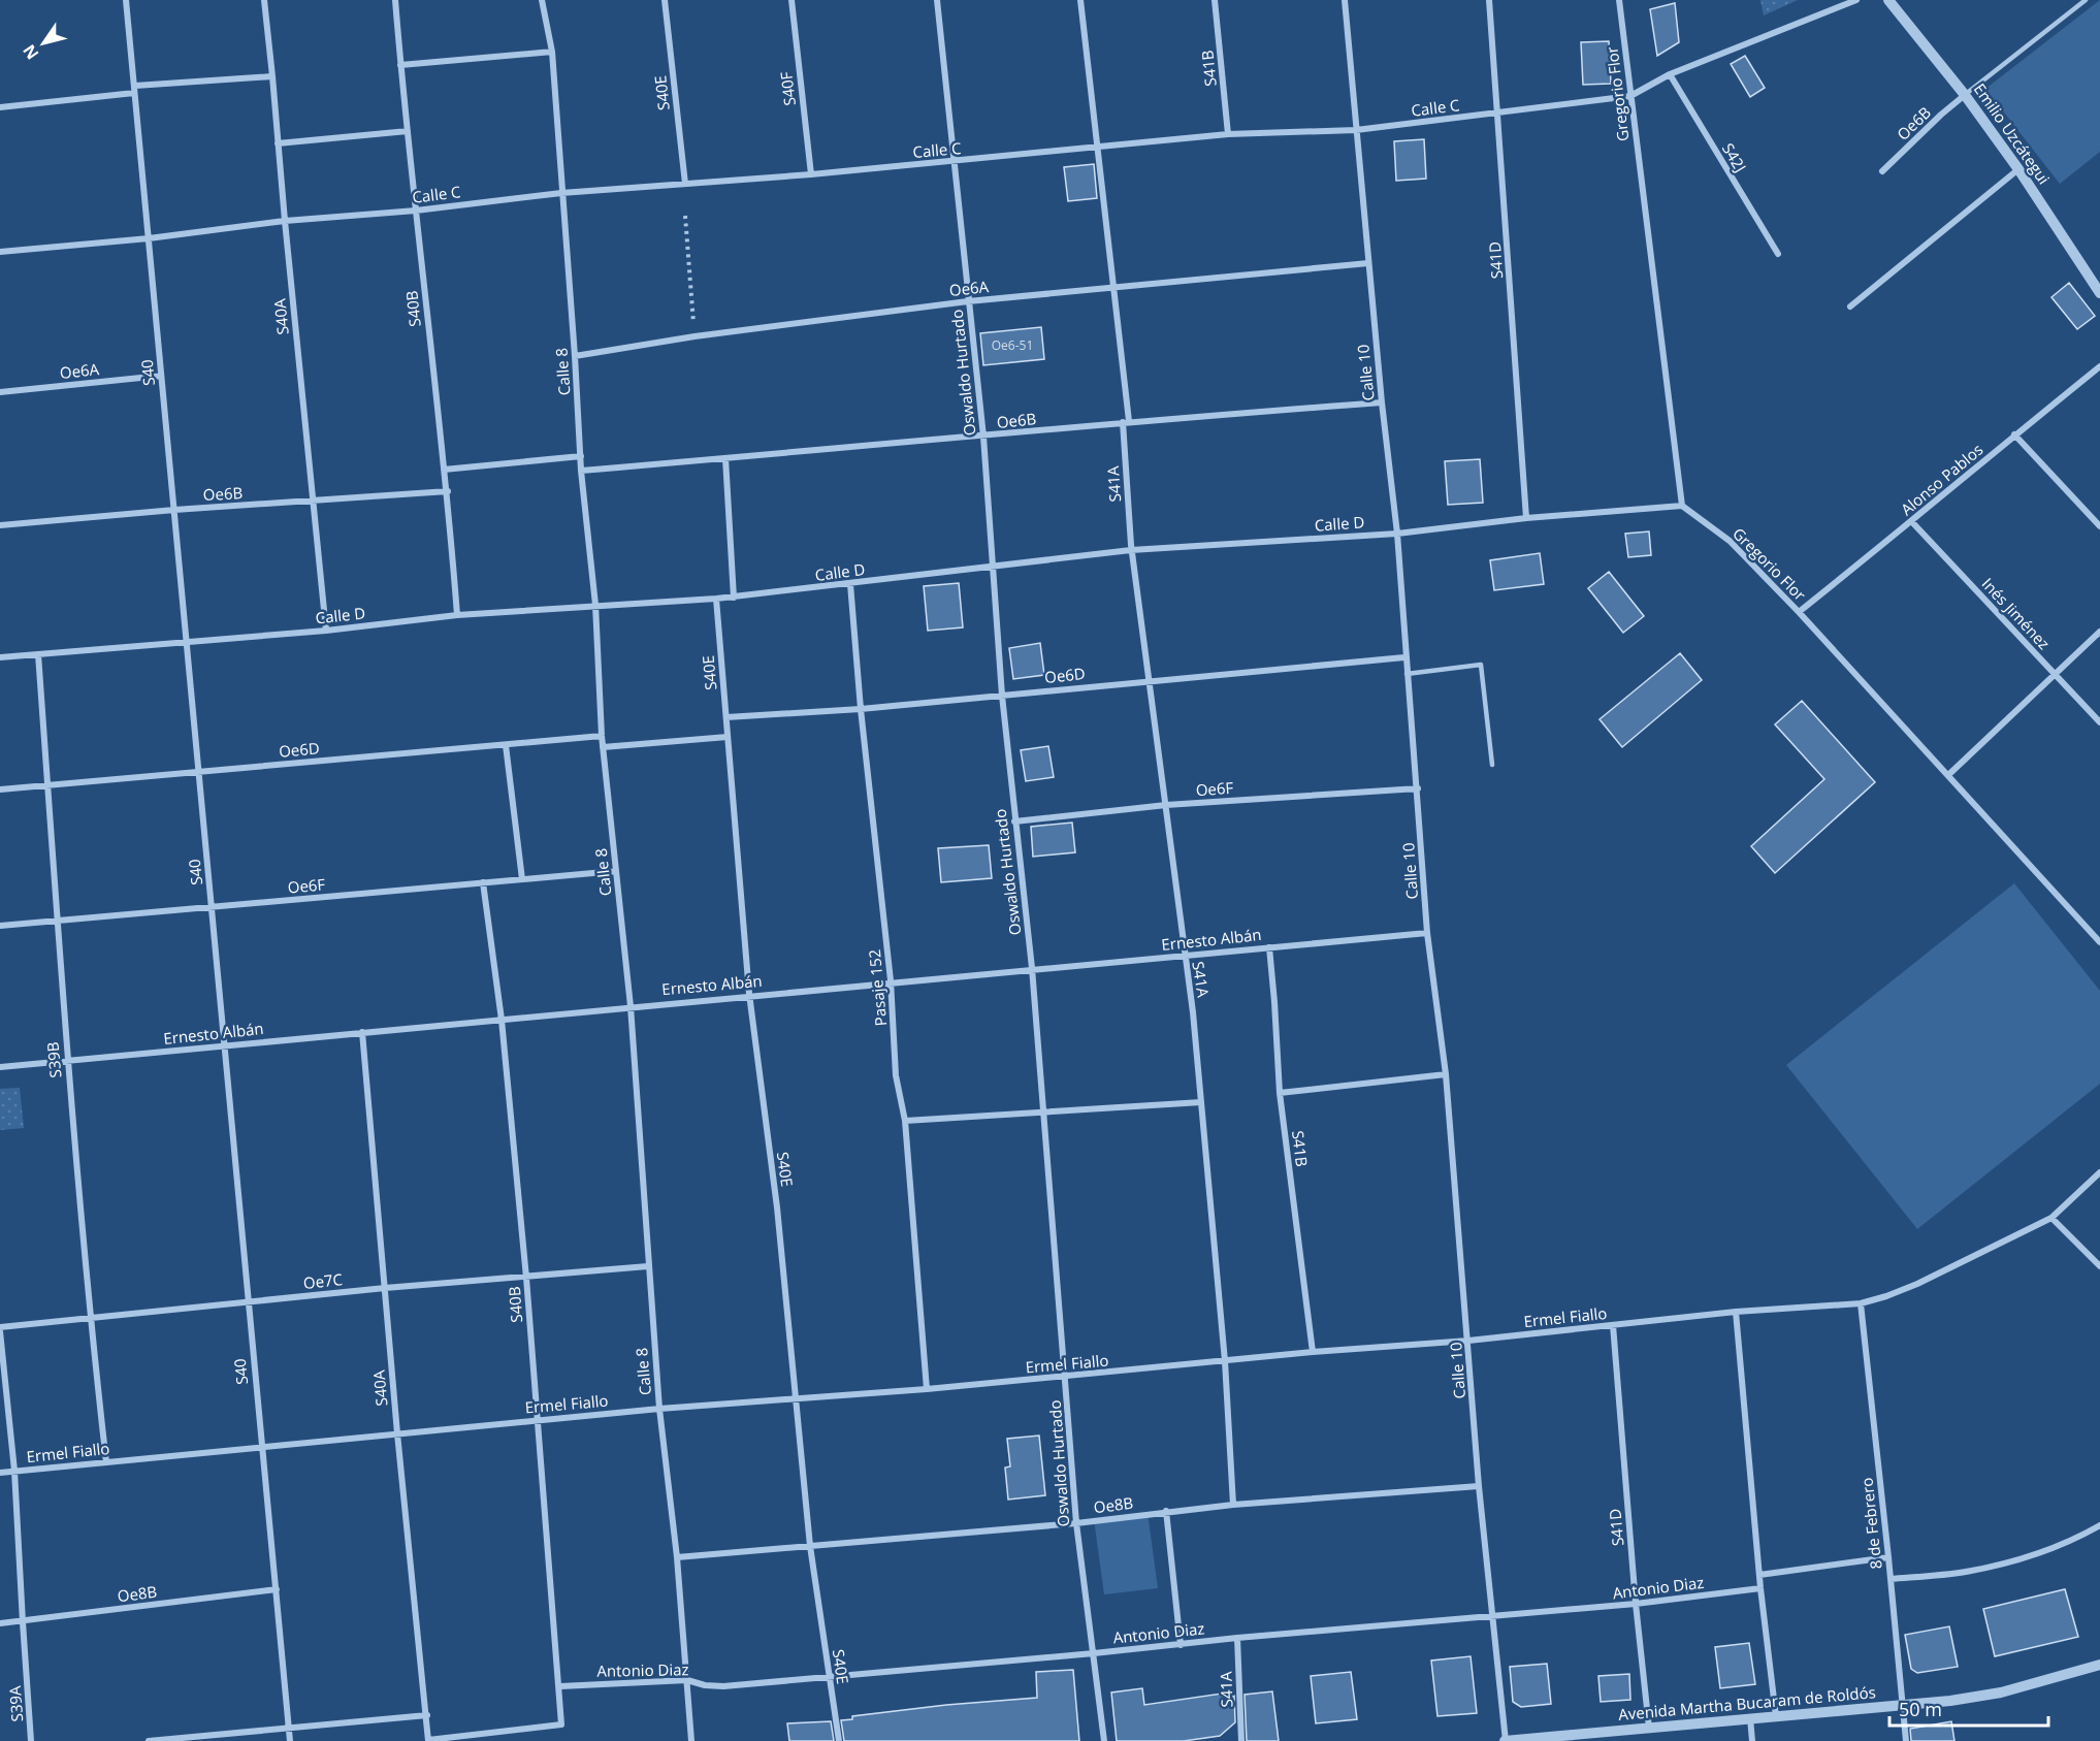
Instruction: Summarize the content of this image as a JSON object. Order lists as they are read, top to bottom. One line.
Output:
{"streets":{"street":["S41B","S40F","S40E","Gregorio Flor","Calle C","Oe6B","Emilio Uzcátegui","S42J","S41D","Oe6A","S40B","S40A","Calle 8","S40","Oswaldo Hurtado","Calle 10","Alonso Pablos","S41A","Calle D","Inés Jiménez","Oe6D","Oe6F","Ernesto Albán","Pasaje 152","S39B","Oe7C","Ermel Fiallo","Oe8B","8 de Febrero","Antonio Diaz","S39A","Avenida Martha Bucaram de Roldós"]},"crossings":[["S41B","Calle C"],["S41B","Ernesto Albán"],["S41B","Ermel Fiallo"],["S40F","Calle C"],["S40E","Calle C"],["S40E","Calle D"],["S40E","Oe6D"],["S40E","Ernesto Albán"],["S40E","Ermel Fiallo"],["S40E","Oe8B"],["S40E","Antonio Diaz"],["Gregorio Flor","Calle C"],["Gregorio Flor","Alonso Pablos"],["Gregorio Flor","Calle D"],["Calle C","S42J"],["Calle C","S41D"],["Calle C","S40B"],["Calle C","S40A"],["Calle C","Calle 8"],["Calle C","S40"],["Calle C","Oswaldo Hurtado"],["Calle C","Calle 10"],["Calle C","S41A"],["Oe6B","Emilio Uzcátegui"],["Oe6B","S40B"],["Oe6B","S40A"],["Oe6B","Calle 8"],["Oe6B","S40"],["Oe6B","Oswaldo Hurtado"],["Oe6B","Calle 10"],["Oe6B","S41A"],["S41D","Calle D"],["S41D","Ermel Fiallo"],["S41D","Antonio Diaz"],["S41D","Avenida Martha Bucaram de Roldós"],["Oe6A","Calle 8"],["Oe6A","S40"],["Oe6A","Oswaldo Hurtado"],["Oe6A","Calle 10"],["Oe6A","S41A"],["S40B","S40A"],["S40B","Calle D"],["S40B","Oe6F"],["S40B","Ernesto Albán"],["S40B","Oe7C"],["S40B","Ermel Fiallo"],["S40B","Antonio Diaz"],["S40A","Calle D"],["S40A","Ernesto Albán"],["S40A","Oe7C"],["S40A","Ermel Fiallo"],["Calle 8","Calle D"],["Calle 8","Oe6D"],["Calle 8","Oe6F"],["Calle 8","Ernesto Albán"],["Calle 8","Oe7C"],["Calle 8","Ermel Fiallo"],["Calle 8","Oe8B"],["Calle 8","Antonio Diaz"],["S40","Calle D"],["S40","Oe6D"],["S40","Oe6F"],["S40","Ernesto Albán"],["S40","Oe7C"],["S40","Ermel Fiallo"],["S40","Oe8B"],["Oswaldo Hurtado","Calle D"],["Oswaldo Hurtado","Oe6D"],["Oswaldo Hurtado","Oe6F"],["Oswaldo Hurtado","Ernesto Albán"],["Oswaldo Hurtado","Ermel Fiallo"],["Oswaldo Hurtado","Oe8B"],["Oswaldo Hurtado","Antonio Diaz"],["Calle 10","Calle D"],["Calle 10","Oe6D"],["Calle 10","Oe6F"],["Calle 10","Ernesto Albán"],["Calle 10","Ermel Fiallo"],["Calle 10","Oe8B"],["Calle 10","Antonio Diaz"],["Calle 10","Avenida Martha Bucaram de Roldós"],["Alonso Pablos","Inés Jiménez"],["S41A","Calle D"],["S41A","Oe6D"],["S41A","Oe6F"],["S41A","Ernesto Albán"],["S41A","Ermel Fiallo"],["S41A","Oe8B"],["S41A","Antonio Diaz"],["Calle D","Pasaje 152"],["Calle D","S39B"],["Oe6D","Pasaje 152"],["Oe6D","S39B"],["Oe6F","S39B"],["Ernesto Albán","Pasaje 152"],["Ernesto Albán","S39B"],["Pasaje 152","Ermel Fiallo"],["S39B","Oe7C"],["S39B","Ermel Fiallo"],["Oe7C","S39A"],["Ermel Fiallo","8 de Febrero"],["Ermel Fiallo","S39A"],["Oe8B","S39A"],["8 de Febrero","Avenida Martha Bucaram de Roldós"]],"house_numbers":["Oe6-51"],"scale_bar":"50 m","north":"bottom left"}
